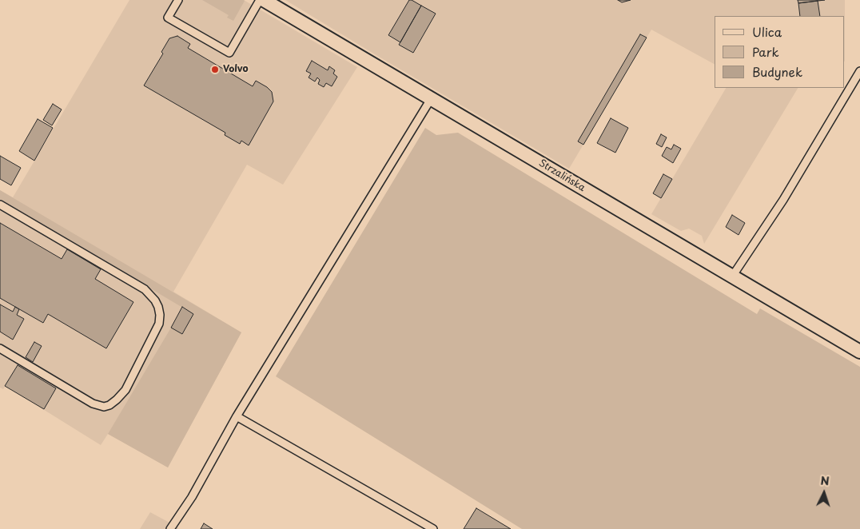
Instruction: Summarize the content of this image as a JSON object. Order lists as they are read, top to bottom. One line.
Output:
{"streets":{"street":["Strzalińska"]},"places":["Volvo"],"legend":["Ulica","Park","Budynek"],"north":"top"}
